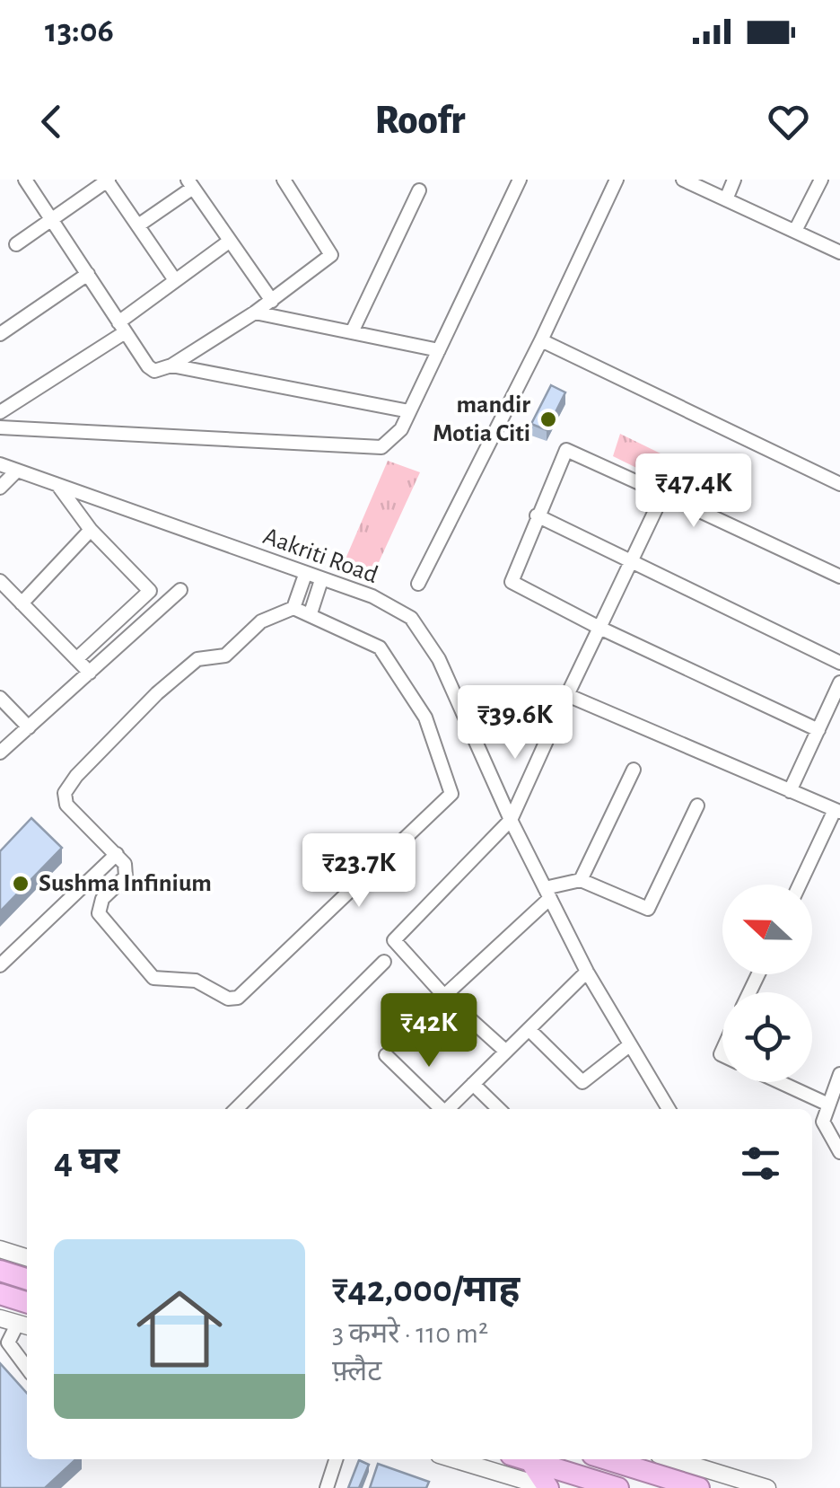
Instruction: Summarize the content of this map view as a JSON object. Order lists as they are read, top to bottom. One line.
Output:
{"streets":{"street":["Aakriti Road"]},"places":["mandir Motia Citi","Sushma Infinium"],"north":"left","page":{"status":"13:06","header":"Roofr","price":["₹47.4K","₹39.6K","₹23.7K","₹42K"],"heading":"4 घर","list":[{"name":"₹42,000/माह","note":"3 कमरे · 110 m² · फ़्लैट"}]}}
